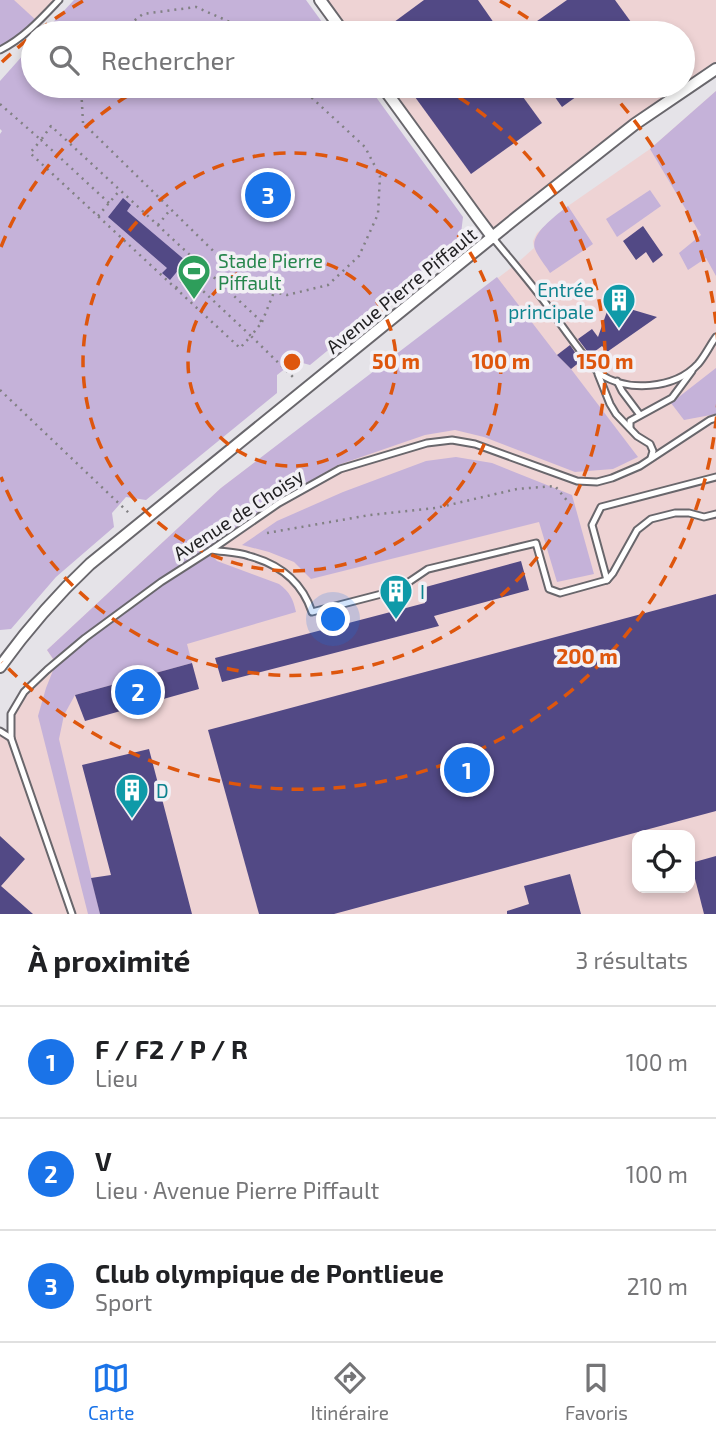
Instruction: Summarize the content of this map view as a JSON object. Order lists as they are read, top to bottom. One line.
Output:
{"streets":{"street":["Avenue Pierre Piffault"],"lane":["Avenue de Choisy"]},"places":{"sports":["Stade Pierre Piffault"],"building":["Entrée principale","I","D"]},"page":{"search":"Rechercher","pins":["3","2","1"],"heading":["À proximité","3 résultats"],"list":[{"mark":"1","name":"F / F2 / P / R","note":"Lieu","value":"100 m"},{"mark":"2","name":"V","note":"Lieu · Avenue Pierre Piffault","value":"100 m"},{"mark":"3","name":"Club olympique de Pontlieue","note":"Sport","value":"210 m"}],"nav":["Carte","Itinéraire","Favoris"]},"rings":["50 m","100 m","150 m","200 m"]}
